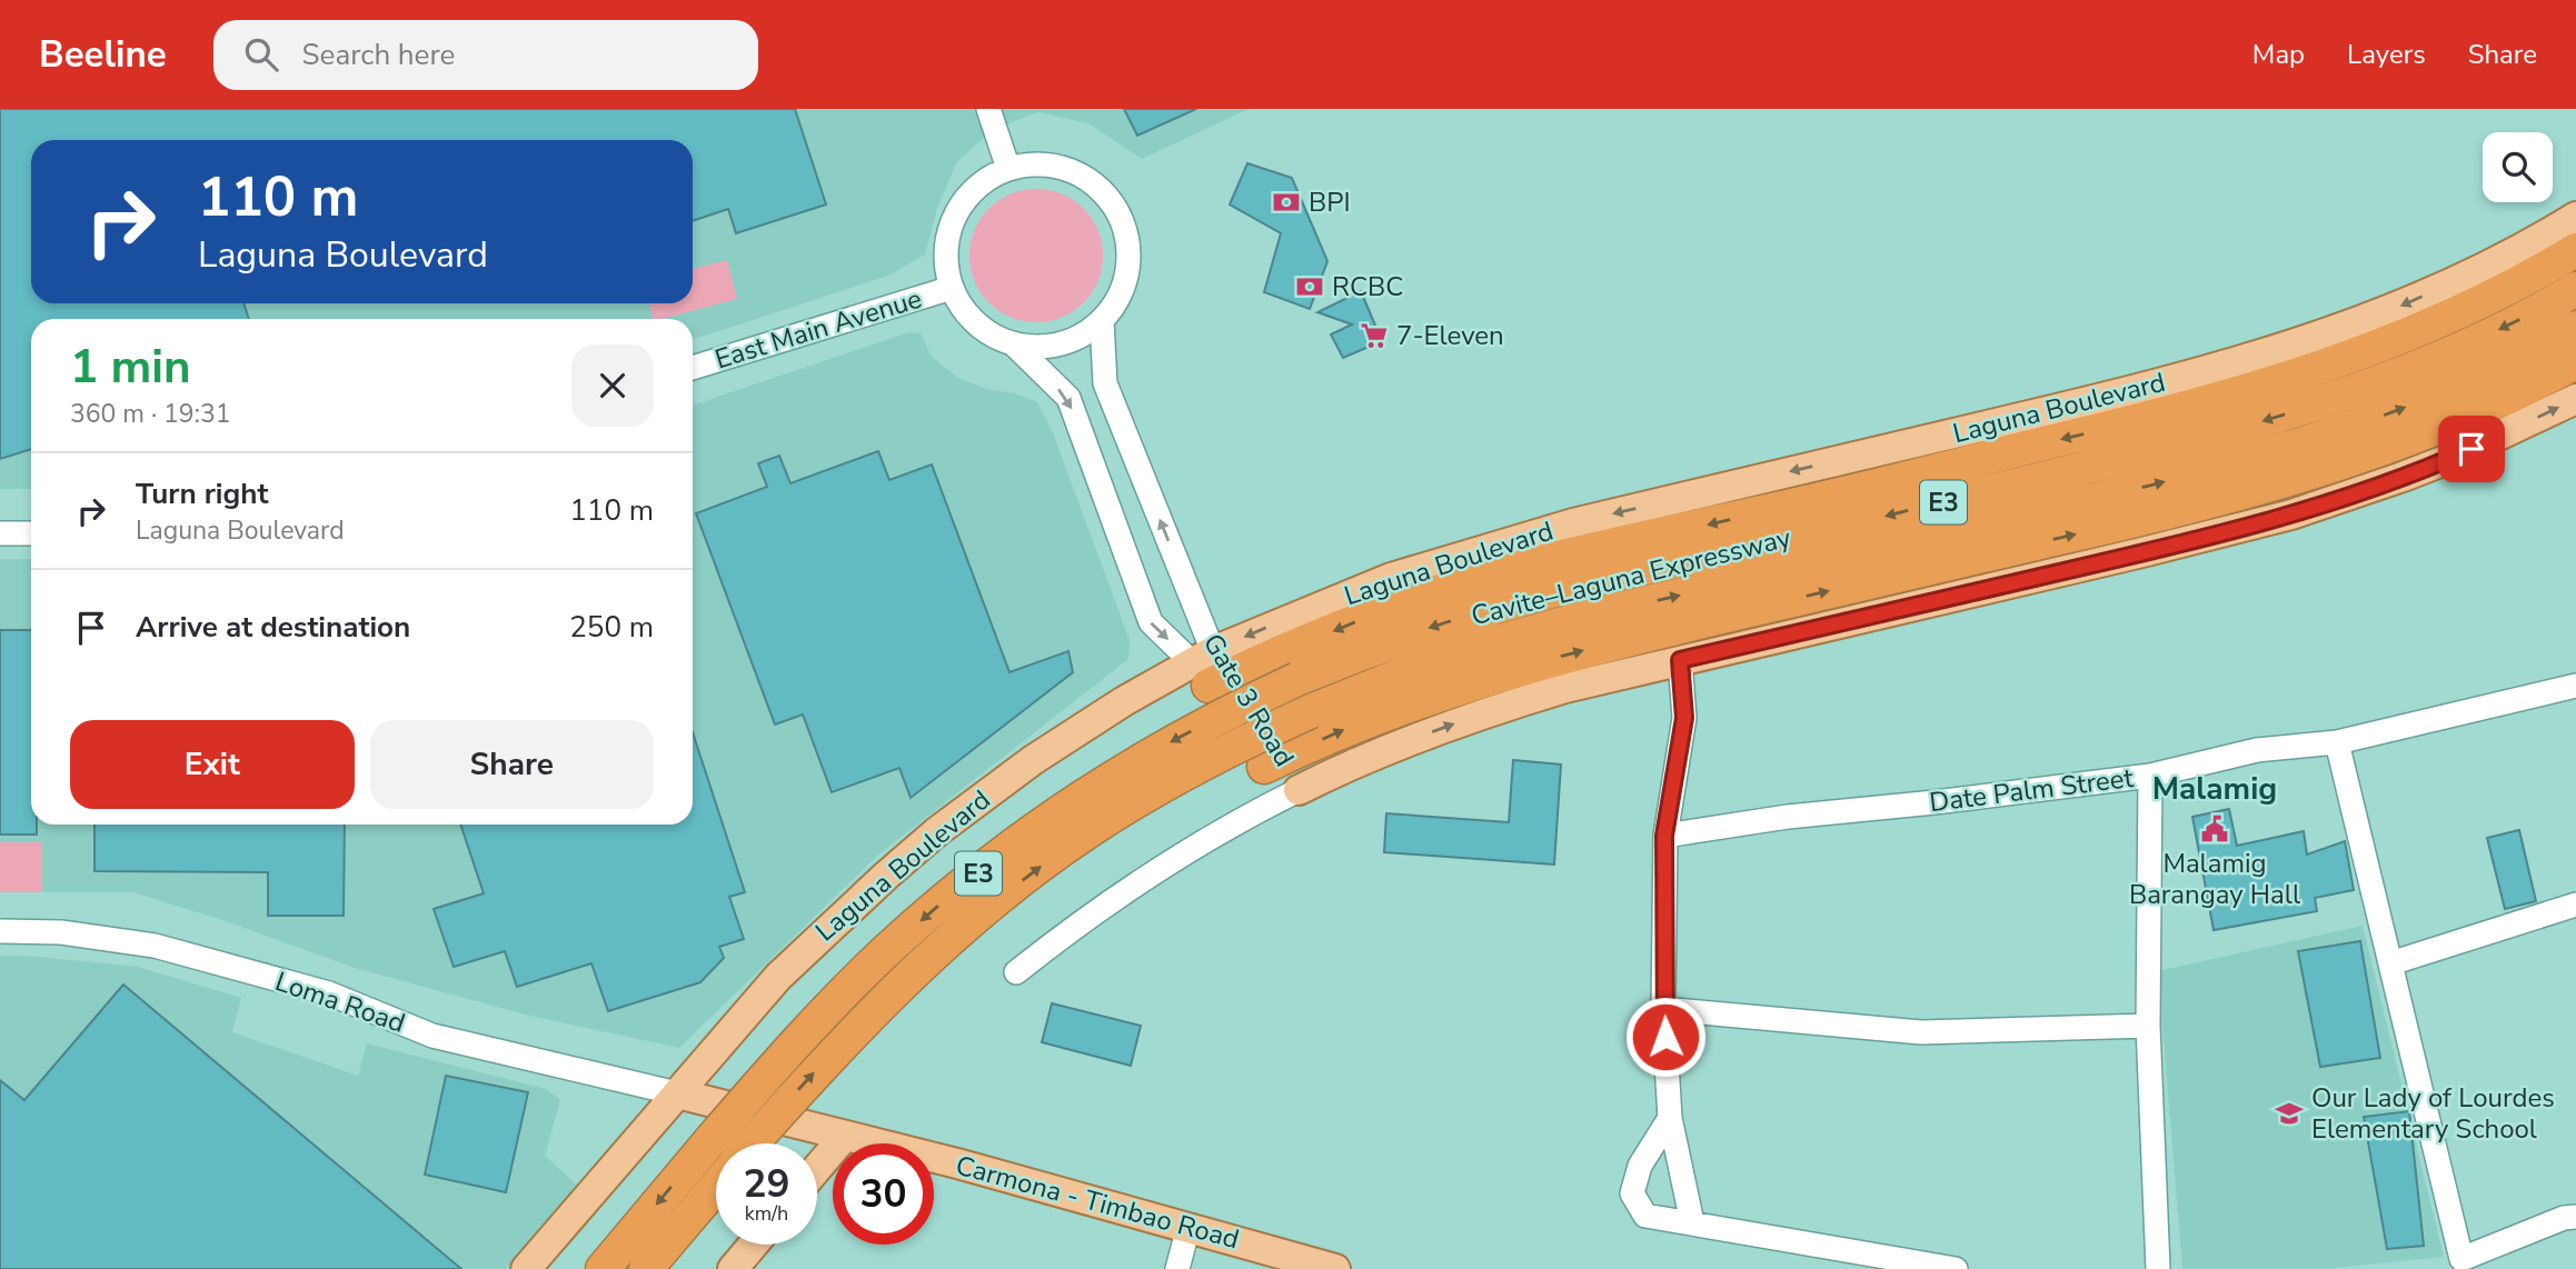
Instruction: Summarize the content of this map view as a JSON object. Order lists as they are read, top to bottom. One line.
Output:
{"streets":{"highway":["E3","Cavite–Laguna Expressway"],"main road":["Laguna Boulevard","Gate 3 Road","Carmona - Timbao Road"],"street":["East Main Avenue","Date Palm Street","Loma Road"]},"crossings":[["East Main Avenue","Gate 3 Road"],["Laguna Boulevard","Gate 3 Road"],["Laguna Boulevard","Loma Road"],["Laguna Boulevard","Carmona - Timbao Road"],["Loma Road","Carmona - Timbao Road"]],"districts":["Malamig"],"places":{"bank":["BPI","RCBC"],"supermarket":["7-Eleven"],"public building":["Malamig Barangay Hall"],"school or university":["Our Lady of Lourdes Elementary School"]},"page":{"header":"Beeline","search":"Search here","nav":["Map","Layers","Share"],"turn":["110 m","Laguna Boulevard"],"heading":["1 min","360 m · 19:31"],"list":[{"name":"Turn right","note":"Laguna Boulevard","value":"110 m"},{"name":"Arrive at destination","value":"250 m"}],"buttons":["Exit","Share"],"speed":"29 km/h","limit":"30"}}
